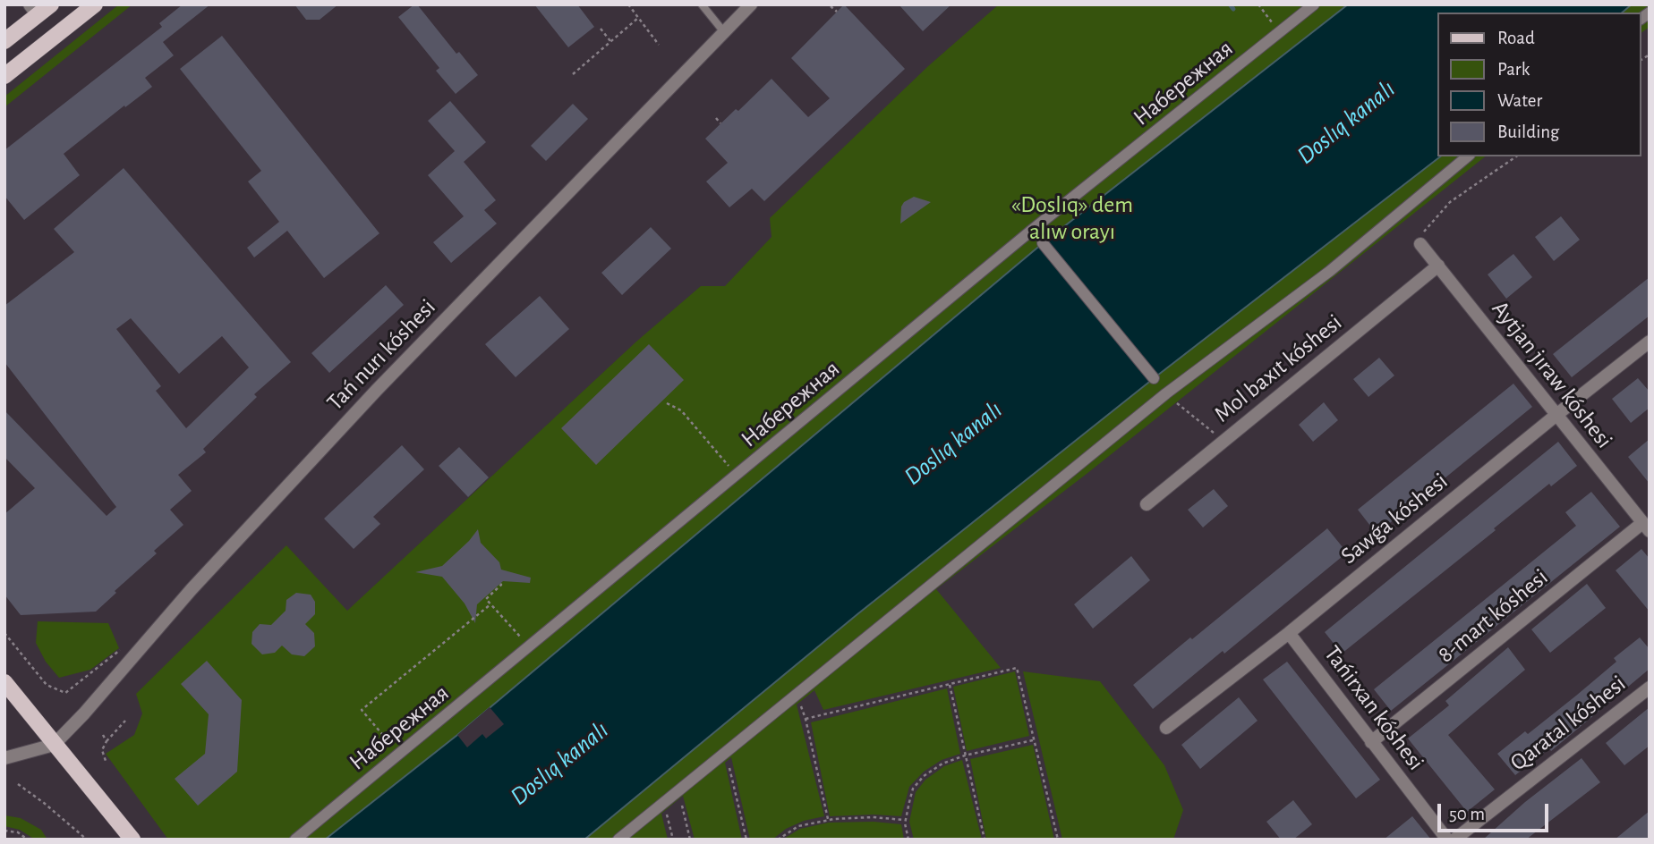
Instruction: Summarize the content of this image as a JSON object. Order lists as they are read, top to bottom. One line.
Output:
{"streets":{"street":["Набережная","Tań nurı kóshesi","Mol baxıt kóshesi","Aytjan jıraw kóshesi","Sawǵa kóshesi","8-mart kóshesi","Tańirxan kóshesi","Qaratal kóshesi"]},"crossings":[["Mol baxıt kóshesi","Aytjan jıraw kóshesi"],["Aytjan jıraw kóshesi","Sawǵa kóshesi"],["Aytjan jıraw kóshesi","8-mart kóshesi"],["Sawǵa kóshesi","Tańirxan kóshesi"],["8-mart kóshesi","Tańirxan kóshesi"]],"water":["Doslıq kanalı"],"parks":["«Doslıq» dem alıw orayı"],"legend":["Road","Park","Water","Building"],"scale_bar":"50 m"}
